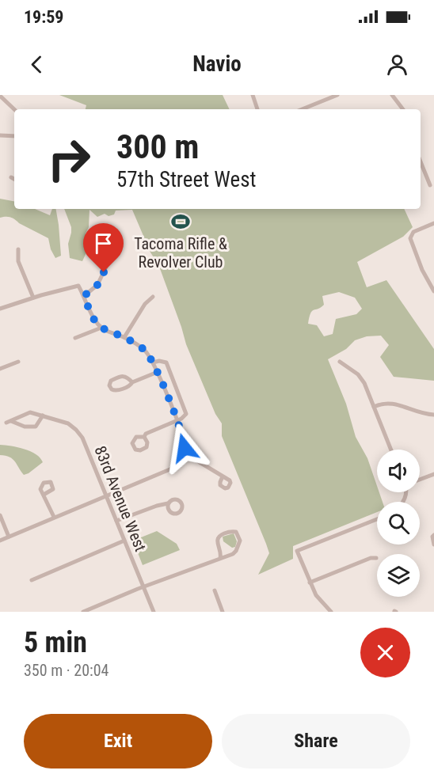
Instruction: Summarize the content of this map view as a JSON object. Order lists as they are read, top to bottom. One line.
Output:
{"streets":{"street":["83rd Avenue West"]},"places":{"sports":["Tacoma Rifle & Revolver Club"]},"page":{"status":"19:59","header":"Navio","turn":["300 m","57th Street West"],"heading":["5 min","350 m · 20:04"],"buttons":["Exit","Share"]}}
